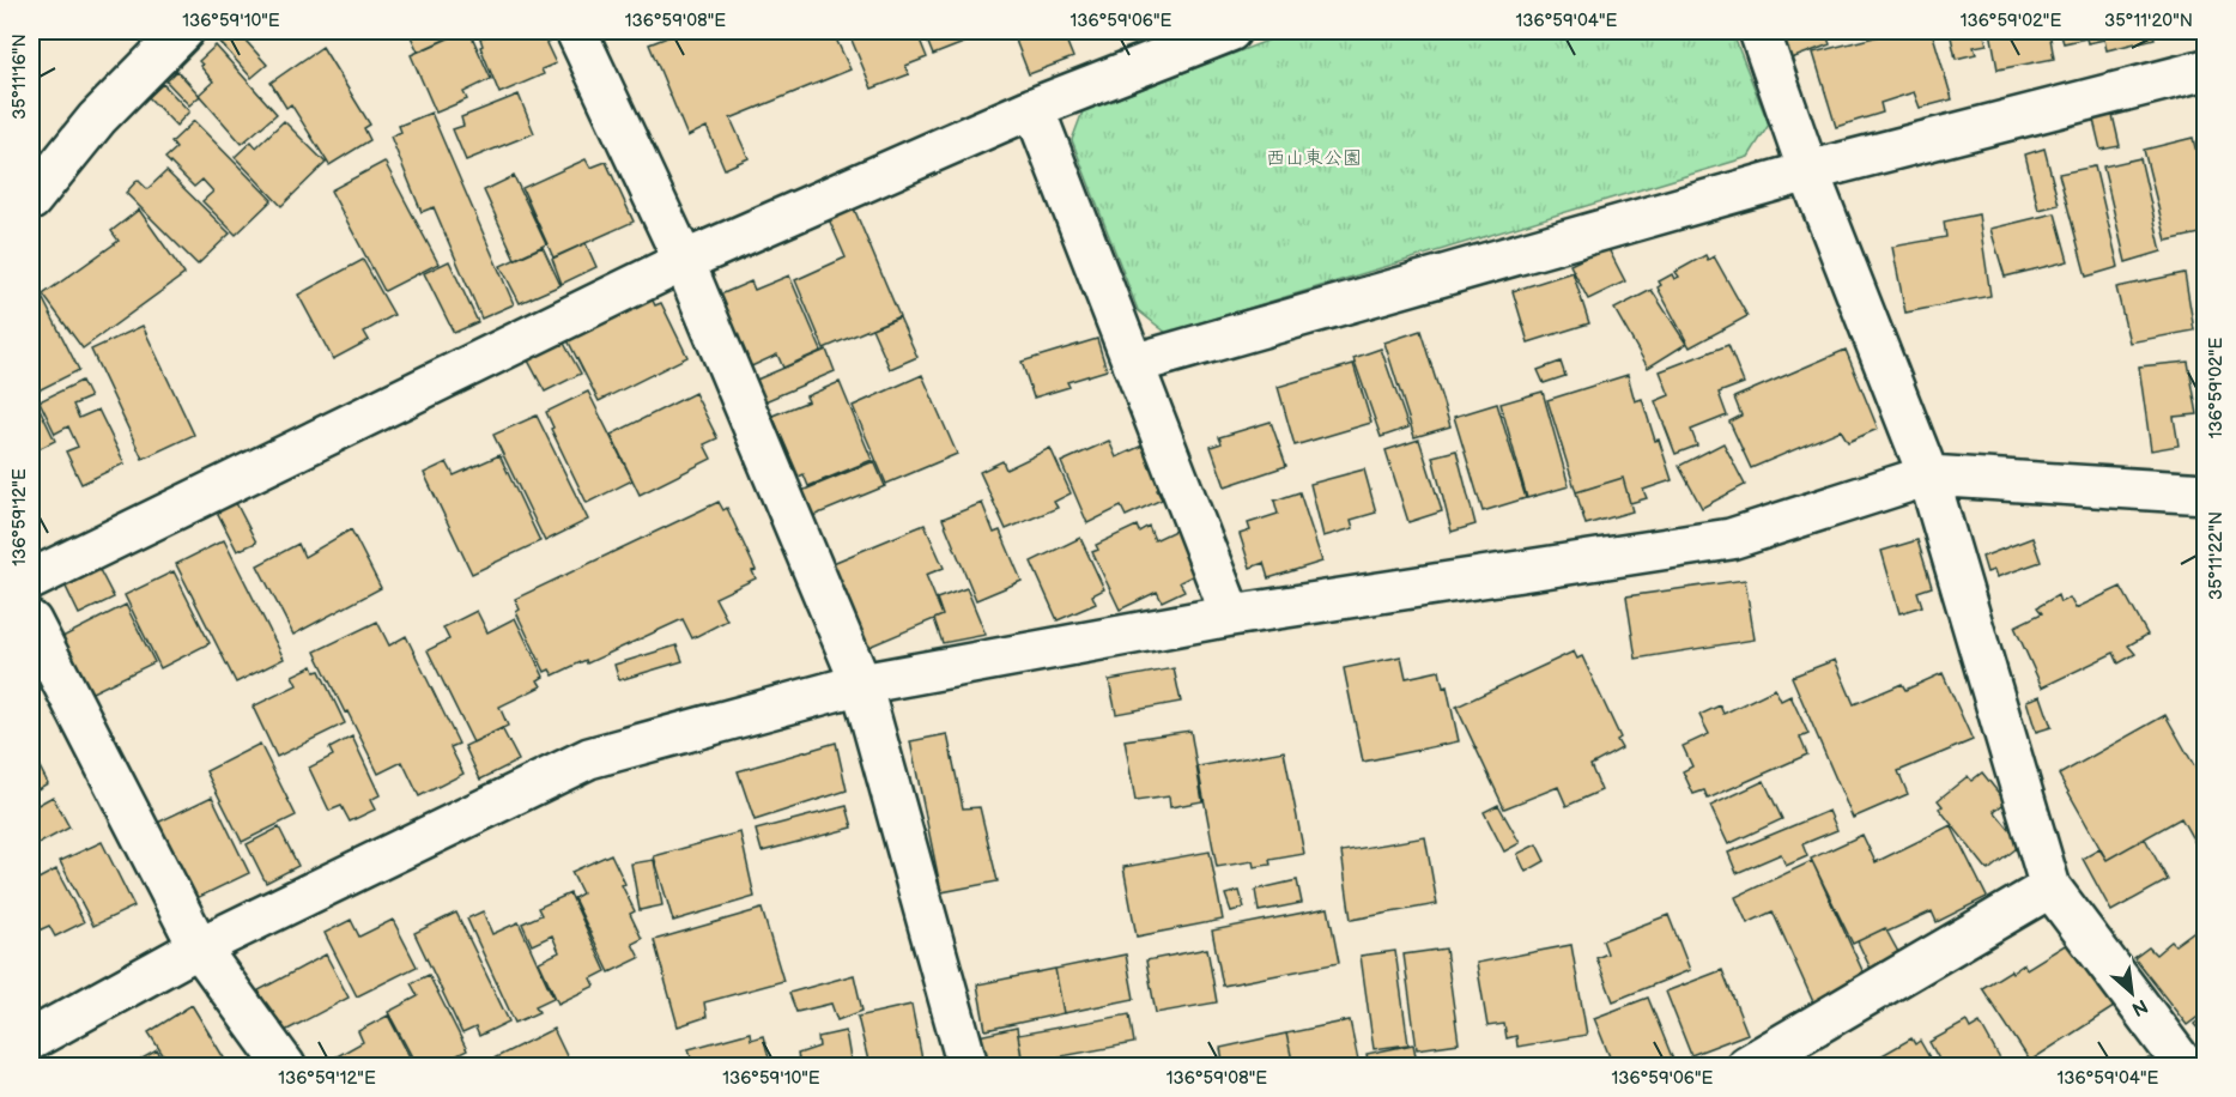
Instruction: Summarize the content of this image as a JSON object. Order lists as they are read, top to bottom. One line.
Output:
{"parks":["西山東公園"],"north":"bottom right","coordinates":["136°59'10\"E","136°59'08\"E","136°59'06\"E","136°59'04\"E","136°59'02\"E","35°11'20\"N","35°11'16\"N","136°59'12\"E","35°11'22\"N"]}
